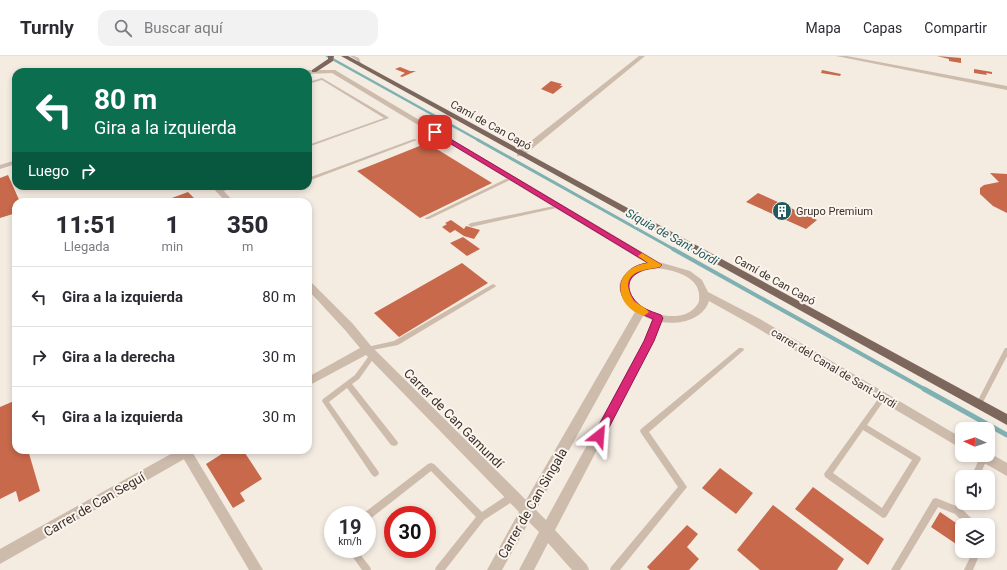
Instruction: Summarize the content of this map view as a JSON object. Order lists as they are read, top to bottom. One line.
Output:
{"streets":{"main road":["Camí de Can Capó"],"street":["carrer del Canal de Sant Jordi","Carrer de Can Gamundí","Carrer de Can Singala","Carrer de Can Seguí"]},"crossings":[["carrer del Canal de Sant Jordi","Carrer de Can Singala"],["Carrer de Can Gamundí","Carrer de Can Singala"]],"water":["Síquia de Sant Jordi"],"places":{"building":["Grupo Premium"]},"north":"left","page":{"header":"Turnly","search":"Buscar aquí","nav":["Mapa","Capas","Compartir"],"turn":["80 m","Gira a la izquierda"],"then":"Luego","eta":["11:51","Llegada","1","min","350","m"],"list":[{"name":"Gira a la izquierda","value":"80 m"},{"name":"Gira a la derecha","value":"30 m"},{"name":"Gira a la izquierda","value":"30 m"}],"speed":"19 km/h","limit":"30"}}
